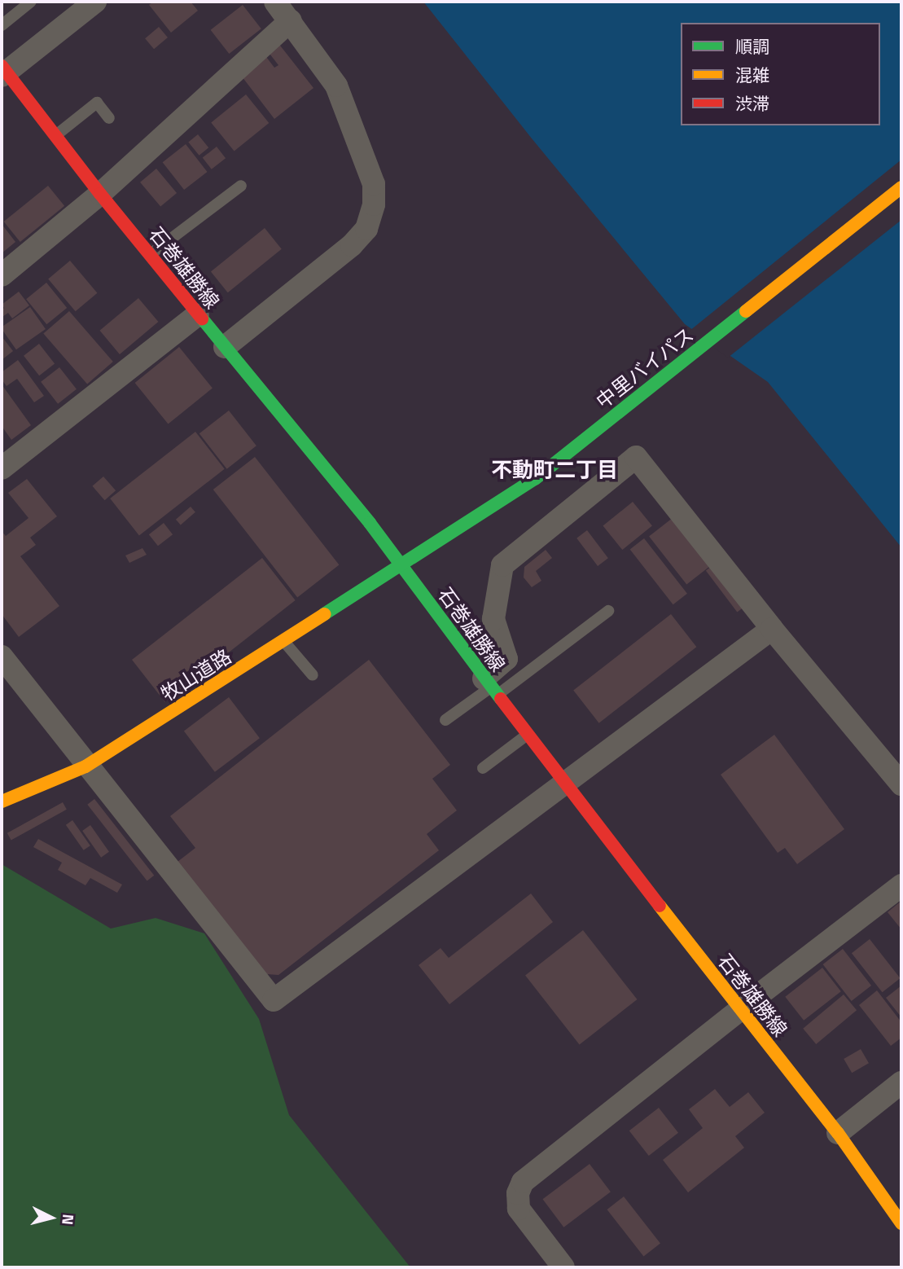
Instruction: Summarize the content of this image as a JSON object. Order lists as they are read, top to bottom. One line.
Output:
{"streets":{"main road":["石巻雄勝線","中里バイパス","牧山道路"]},"crossings":[["石巻雄勝線","中里バイパス"],["石巻雄勝線","牧山道路"],["中里バイパス","牧山道路"]],"districts":["不動町二丁目"],"legend":["順調","混雑","渋滞"],"north":"right"}
